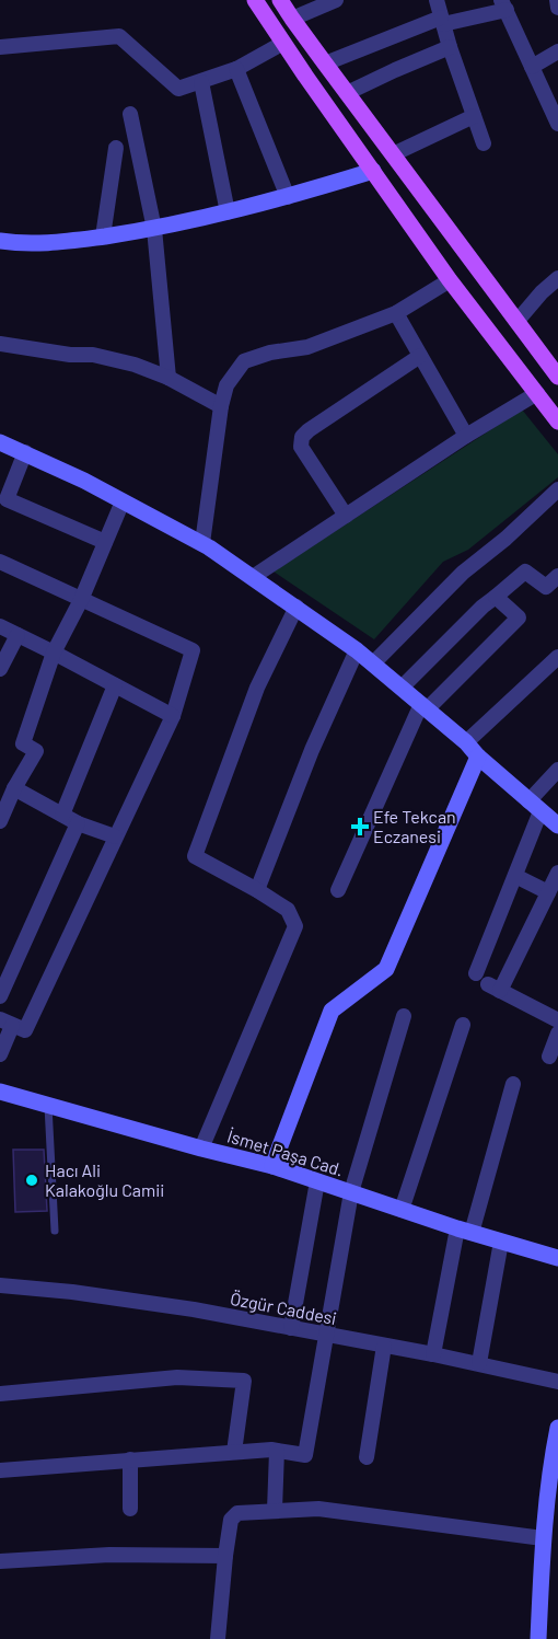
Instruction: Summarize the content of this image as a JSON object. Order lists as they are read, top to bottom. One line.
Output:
{"streets":{"main road":["İsmet Paşa Cad."],"street":["Özgür Caddesi"]},"places":{"health":["Efe Tekcan Eczanesi"],"other":["Hacı Ali Kalakoğlu Camii"]}}
